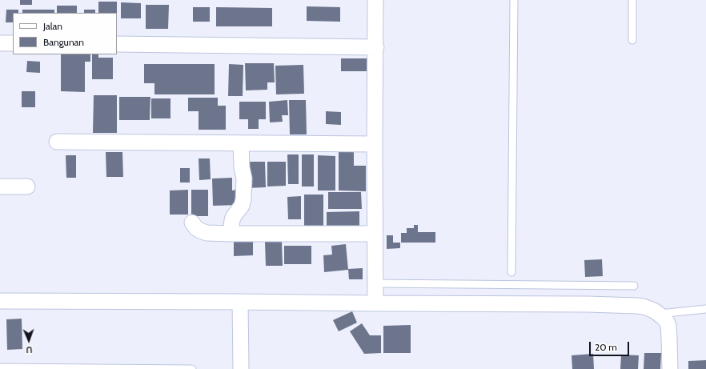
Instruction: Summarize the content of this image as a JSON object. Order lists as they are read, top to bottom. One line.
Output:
{"legend":["Jalan","Bangunan"],"scale_bar":"20 m","north":"bottom"}
